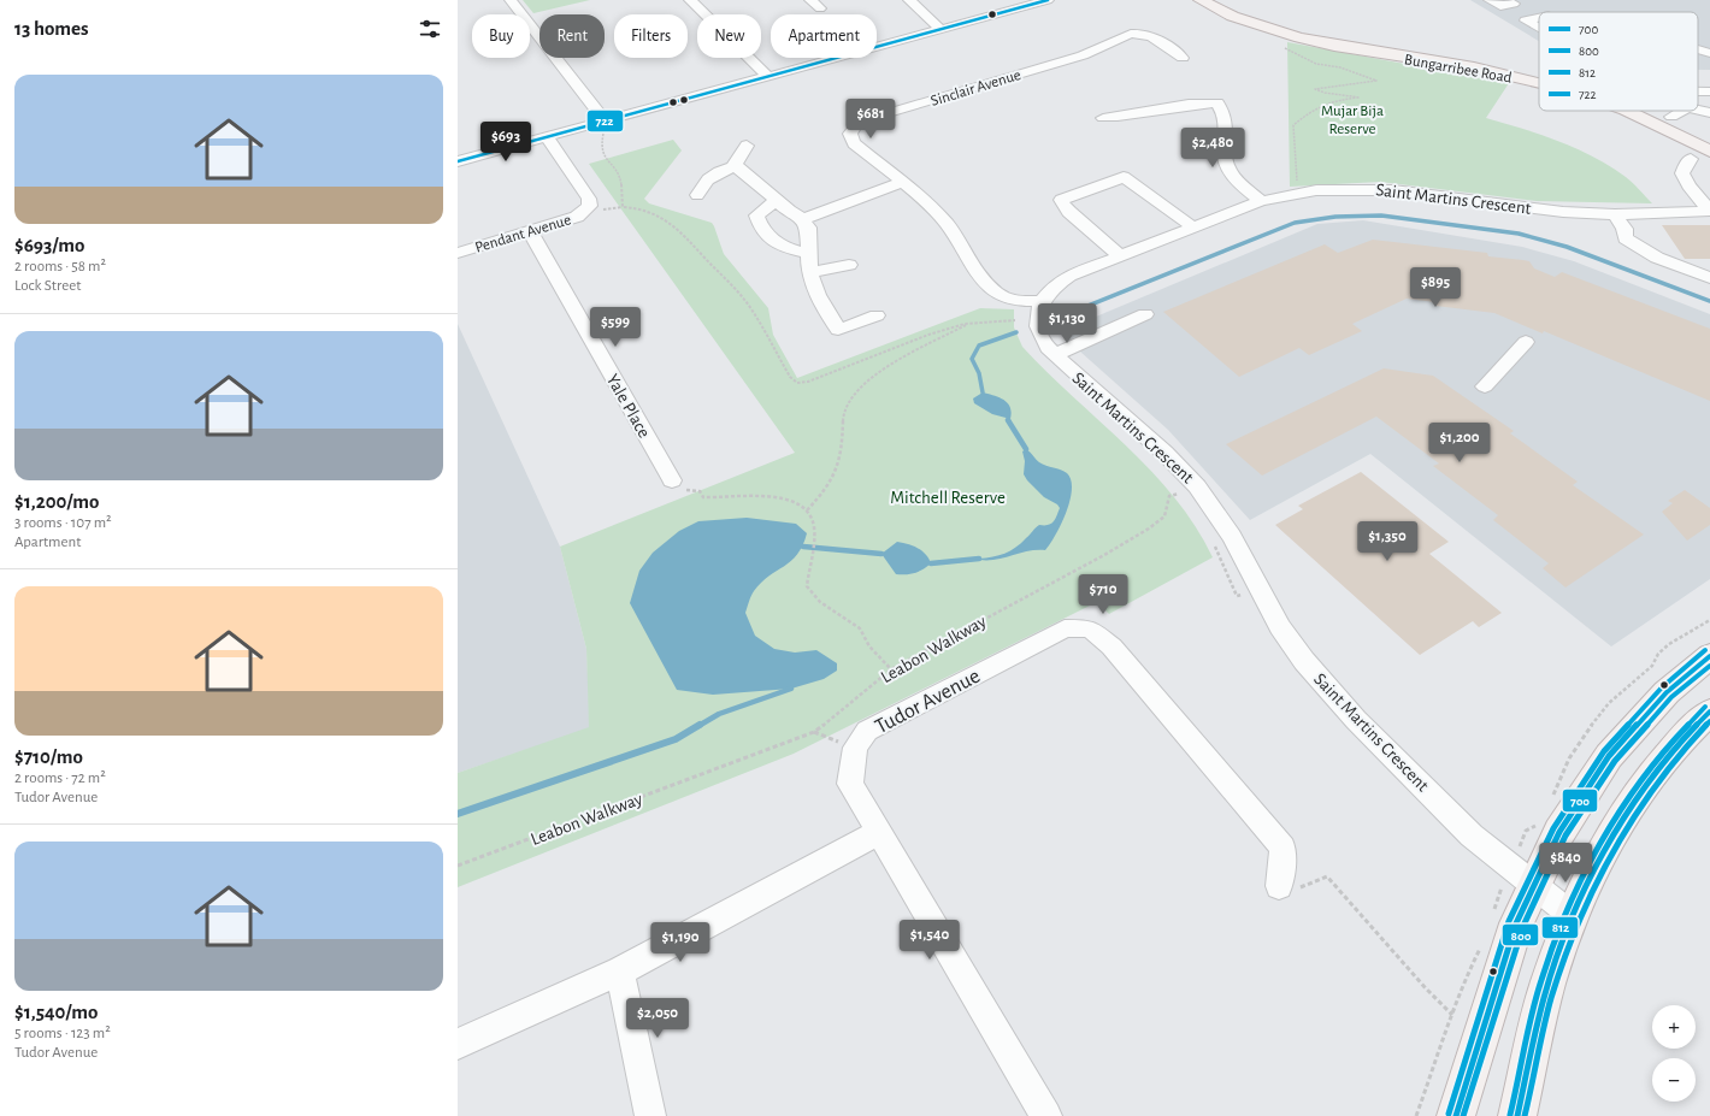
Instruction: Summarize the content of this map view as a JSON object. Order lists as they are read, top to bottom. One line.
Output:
{"streets":{"main road":["Bungarribee Road"],"street":["Sinclair Avenue","Saint Martins Crescent","Pendant Avenue","Yale Place","Tudor Avenue"],"path":["Leabon Walkway"]},"crossings":[["Sinclair Avenue","Saint Martins Crescent"],["Pendant Avenue","Yale Place"]],"parks":["Mujar Bija Reserve","Mitchell Reserve"],"lines":["transit line 722","transit line 812","transit line 700","transit line 800"],"legend":["700","800","812","722"],"page":{"heading":"13 homes","chip":["Buy","Rent","Filters","New","Apartment"],"list":[{"name":"$693/mo","note":"2 rooms · 58 m² · Lock Street"},{"name":"$1,200/mo","note":"3 rooms · 107 m² · Apartment"},{"name":"$710/mo","note":"2 rooms · 72 m² · Tudor Avenue"},{"name":"$1,540/mo","note":"5 rooms · 123 m² · Tudor Avenue"}],"price":["$681","$693","$2,480","$895","$1,130","$599","$1,200","$1,350","$710","$840","$1,540","$1,190","$2,050"],"map_buttons":["+","−"]}}
